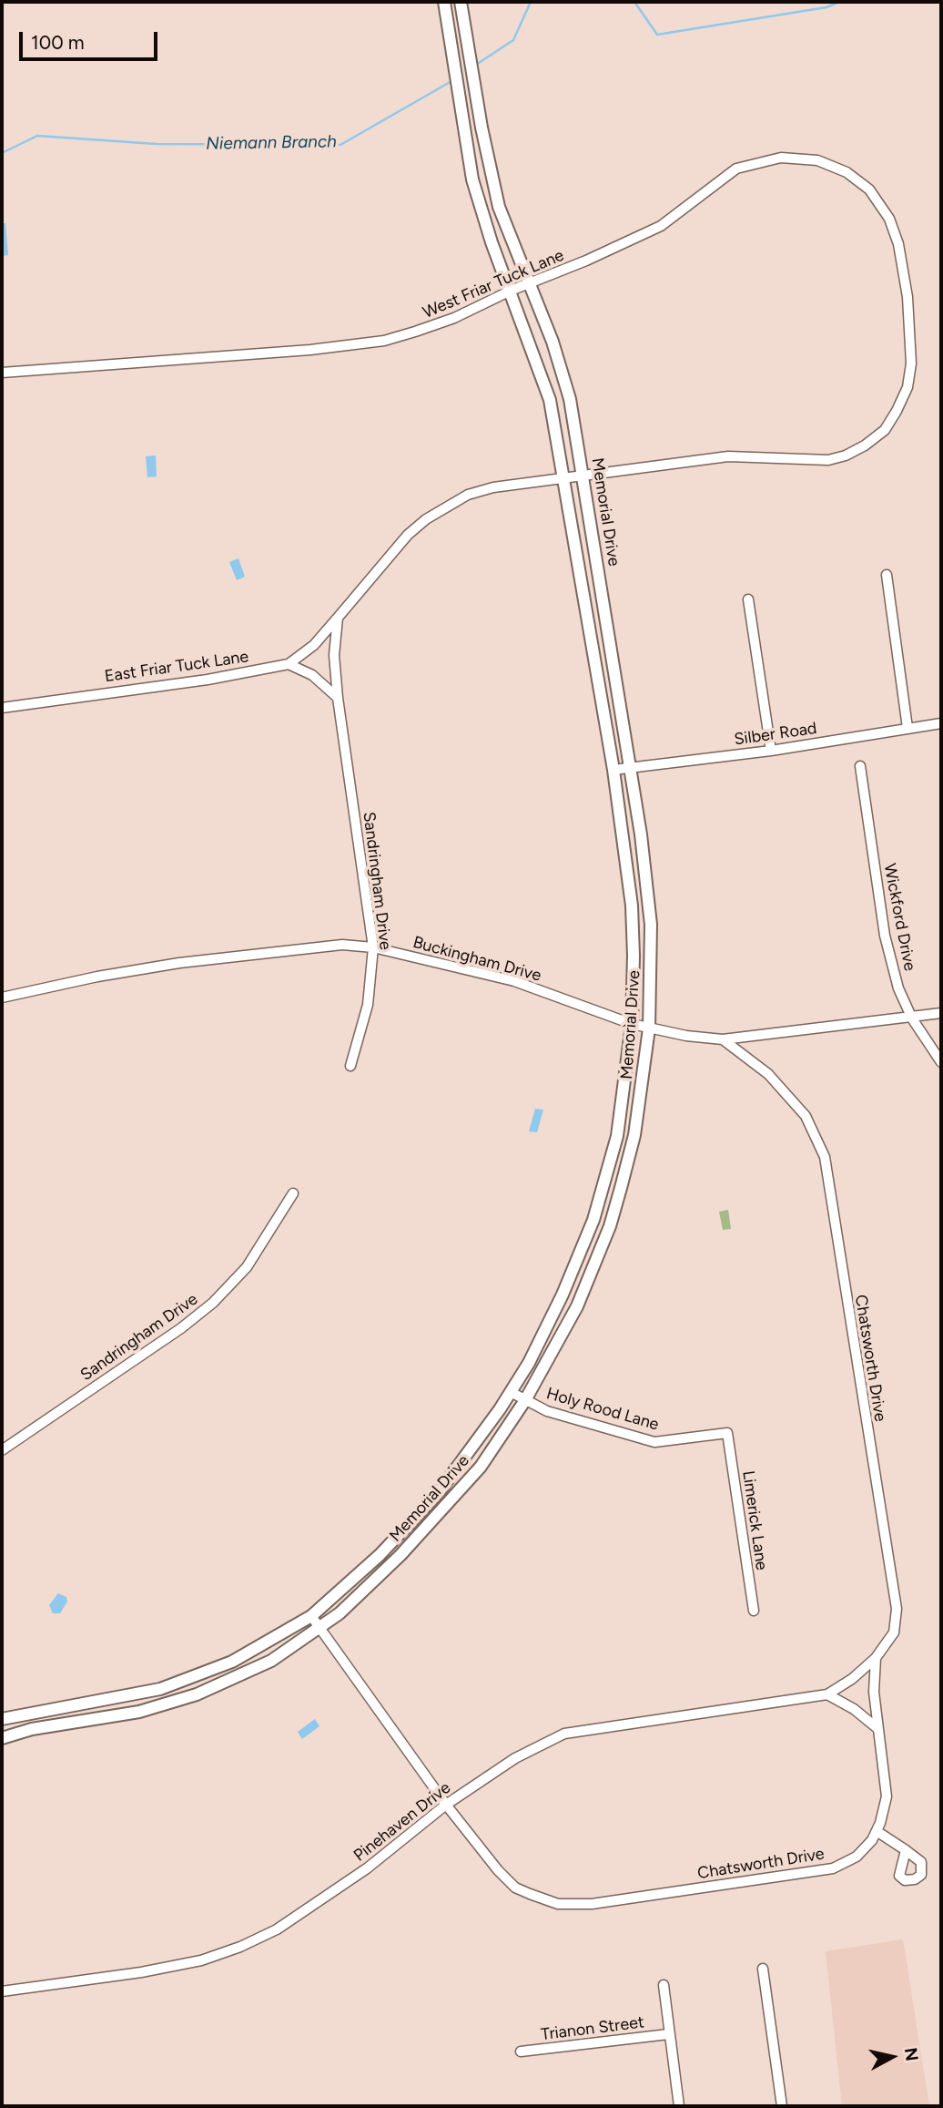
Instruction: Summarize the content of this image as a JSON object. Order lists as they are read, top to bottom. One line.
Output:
{"streets":{"main road":["Memorial Drive"],"street":["West Friar Tuck Lane","East Friar Tuck Lane","Silber Road","Sandringham Drive","Wickford Drive","Buckingham Drive","Chatsworth Drive","Holy Rood Lane","Limerick Lane","Pinehaven Drive","Trianon Street"]},"crossings":[["West Friar Tuck Lane","Memorial Drive"],["West Friar Tuck Lane","East Friar Tuck Lane"],["Memorial Drive","East Friar Tuck Lane"],["Memorial Drive","Silber Road"],["Memorial Drive","Buckingham Drive"],["Memorial Drive","Chatsworth Drive"],["Memorial Drive","Holy Rood Lane"],["East Friar Tuck Lane","Sandringham Drive"],["Sandringham Drive","Buckingham Drive"],["Wickford Drive","Buckingham Drive"],["Buckingham Drive","Chatsworth Drive"],["Chatsworth Drive","Pinehaven Drive"],["Holy Rood Lane","Limerick Lane"]],"water":["Niemann Branch"],"scale_bar":"100 m","north":"right"}
